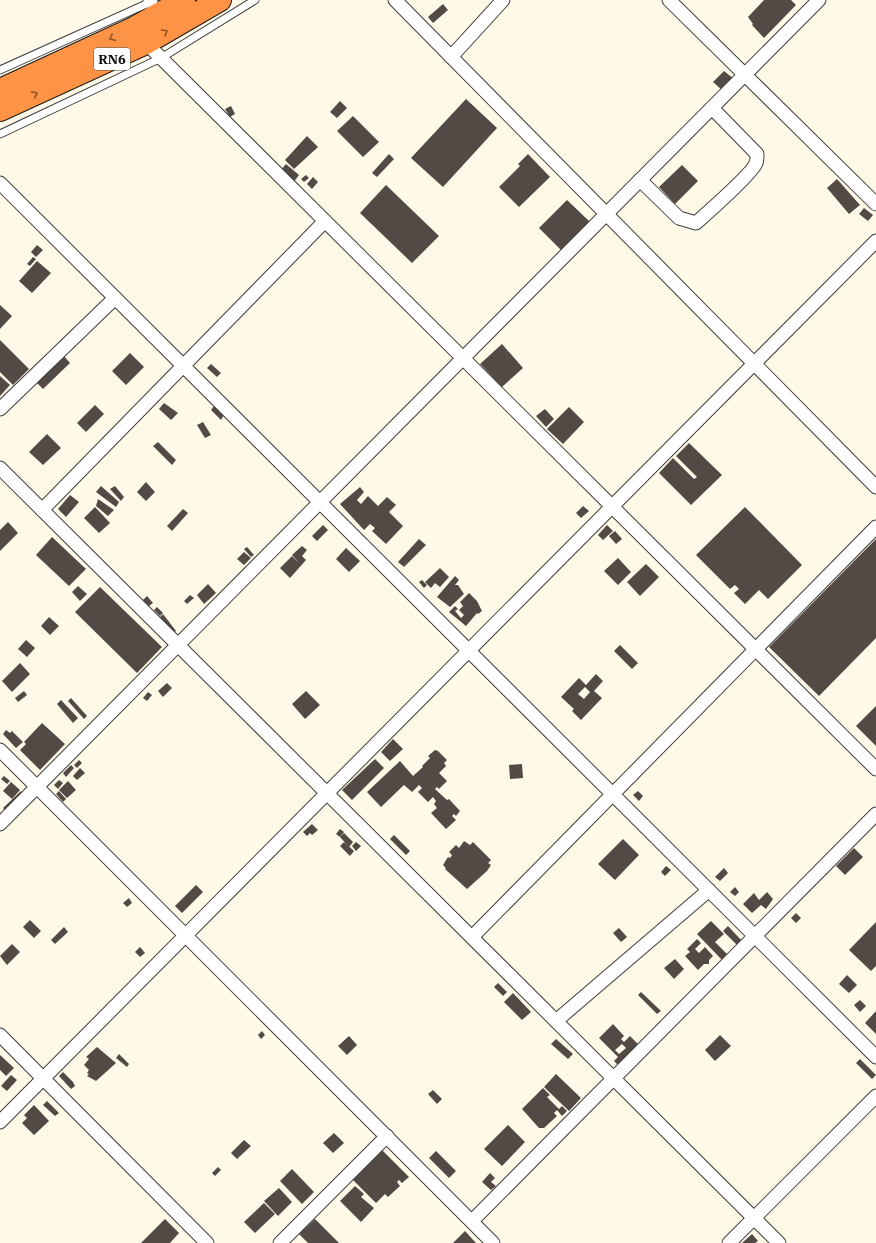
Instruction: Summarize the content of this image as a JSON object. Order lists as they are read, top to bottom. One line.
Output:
{"streets":{"highway":["RN6"]}}
